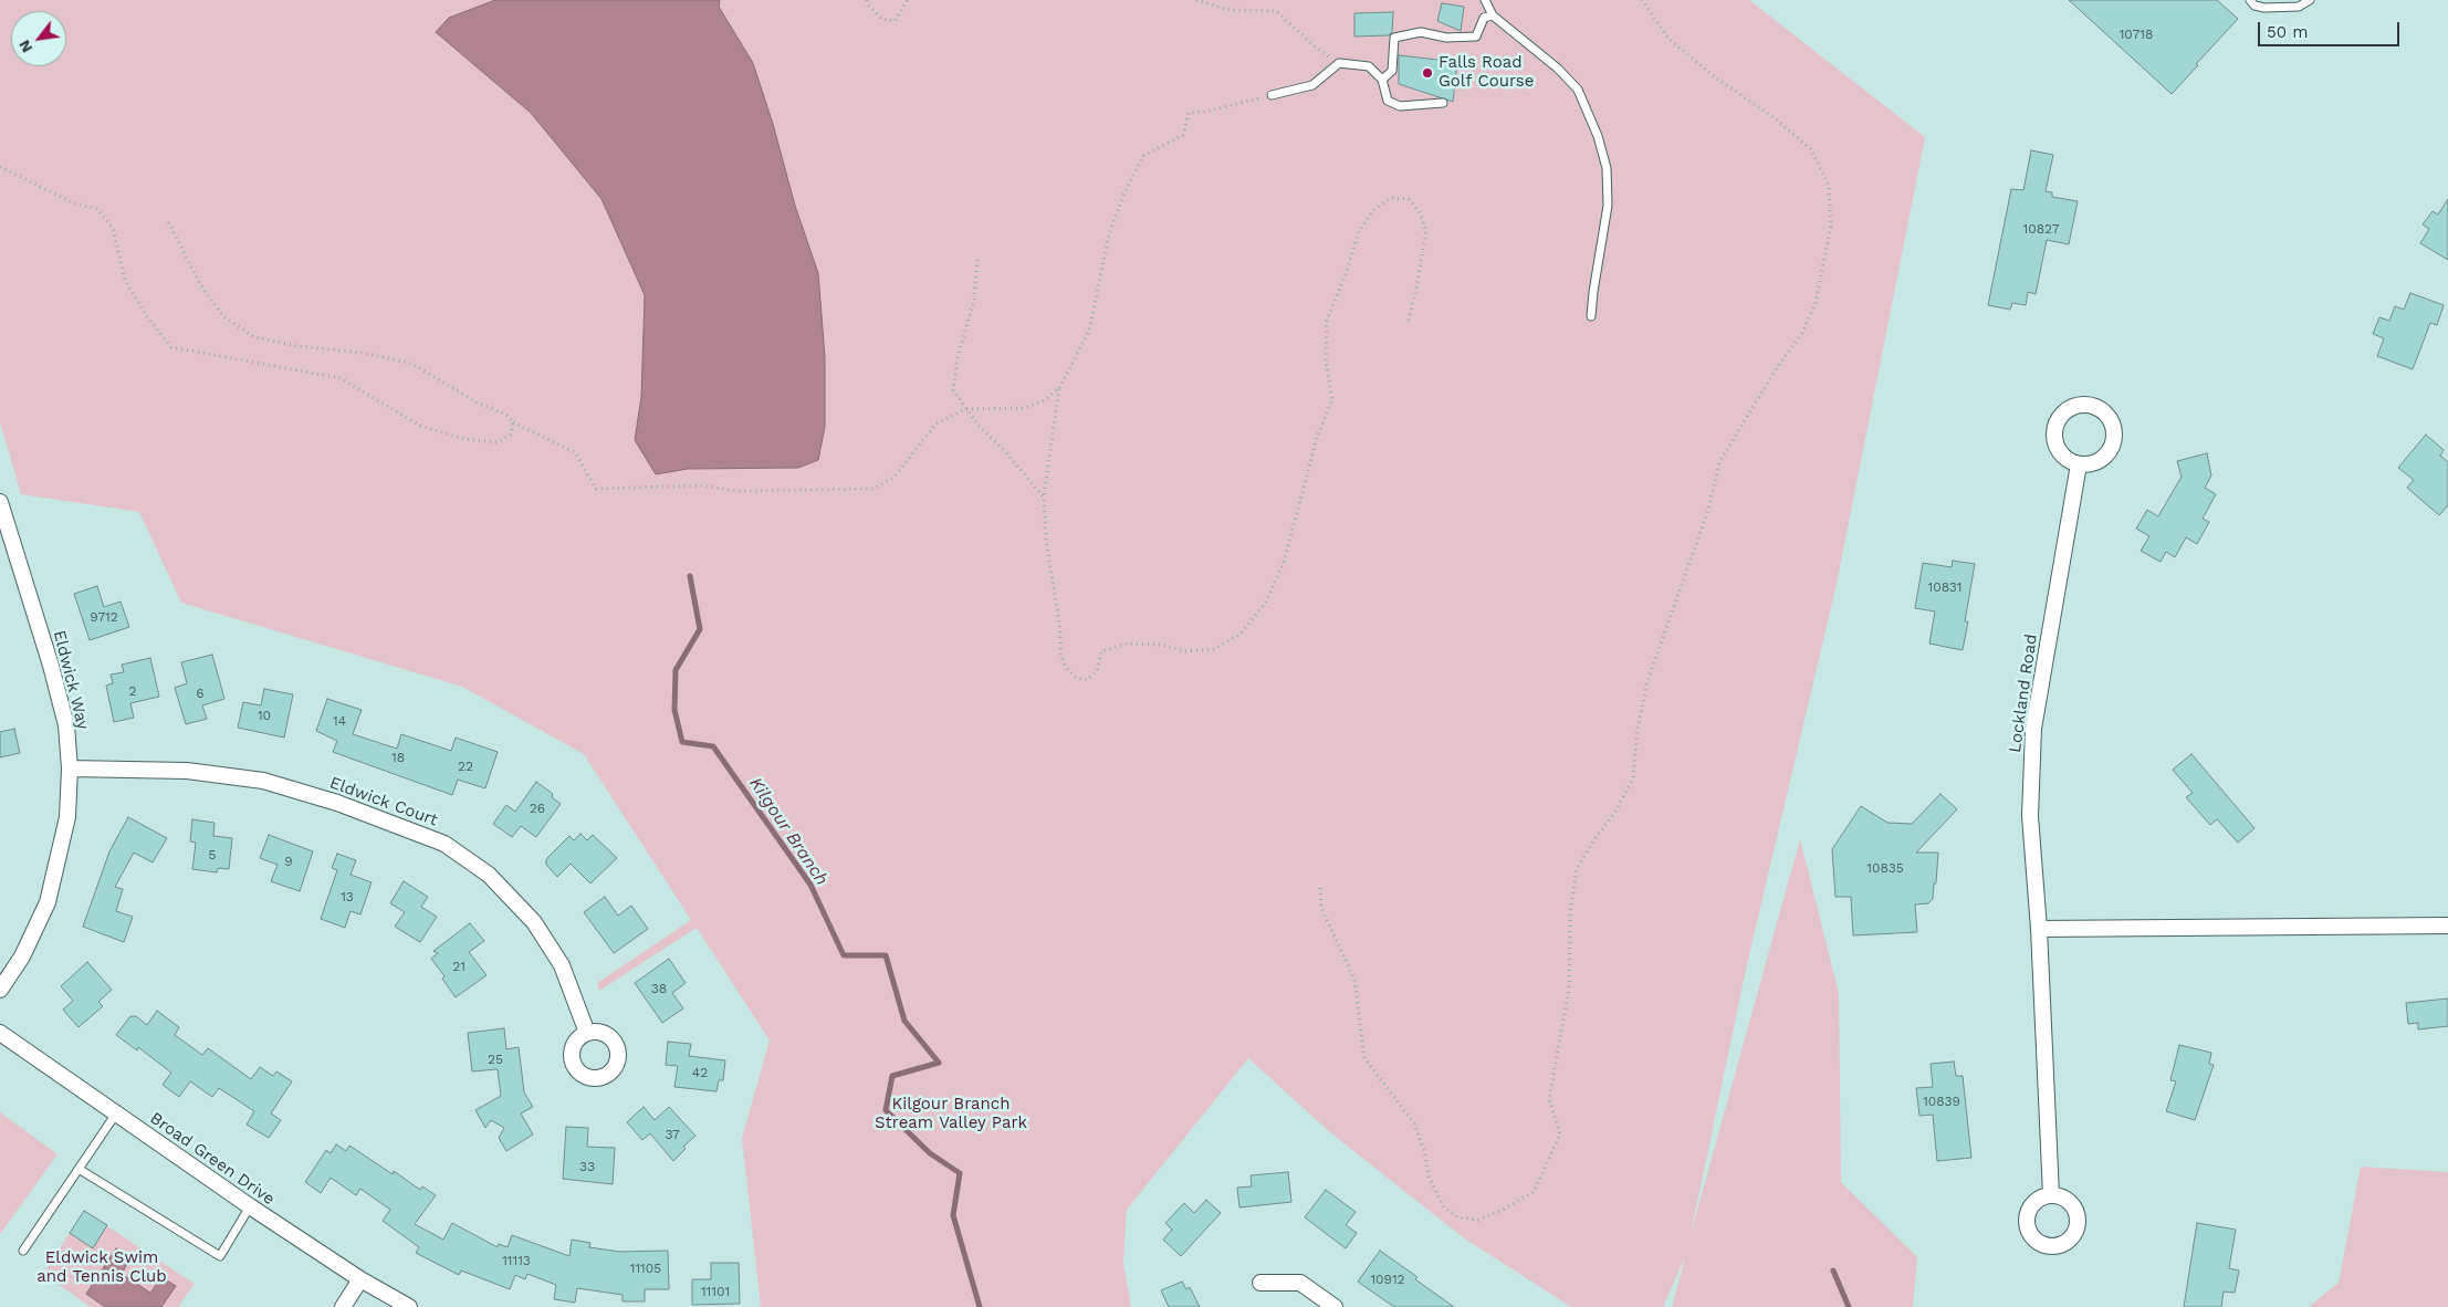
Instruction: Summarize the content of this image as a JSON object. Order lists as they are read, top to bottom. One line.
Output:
{"streets":{"street":["Eldwick Way","Lockland Road","Eldwick Court","Broad Green Drive"]},"crossings":[["Eldwick Way","Eldwick Court"]],"water":["Kilgour Branch"],"parks":["Kilgour Branch Stream Valley Park","Eldwick Swim and Tennis Club"],"places":["Falls Road Golf Course"],"house_numbers":["10718","10827","10831","9712","2","6","10","14","18","22","26","5","9","10835","13","21","38","25","42","10839","37","33","11113","11105","10912","11101"],"scale_bar":"50 m","north":"bottom left"}
